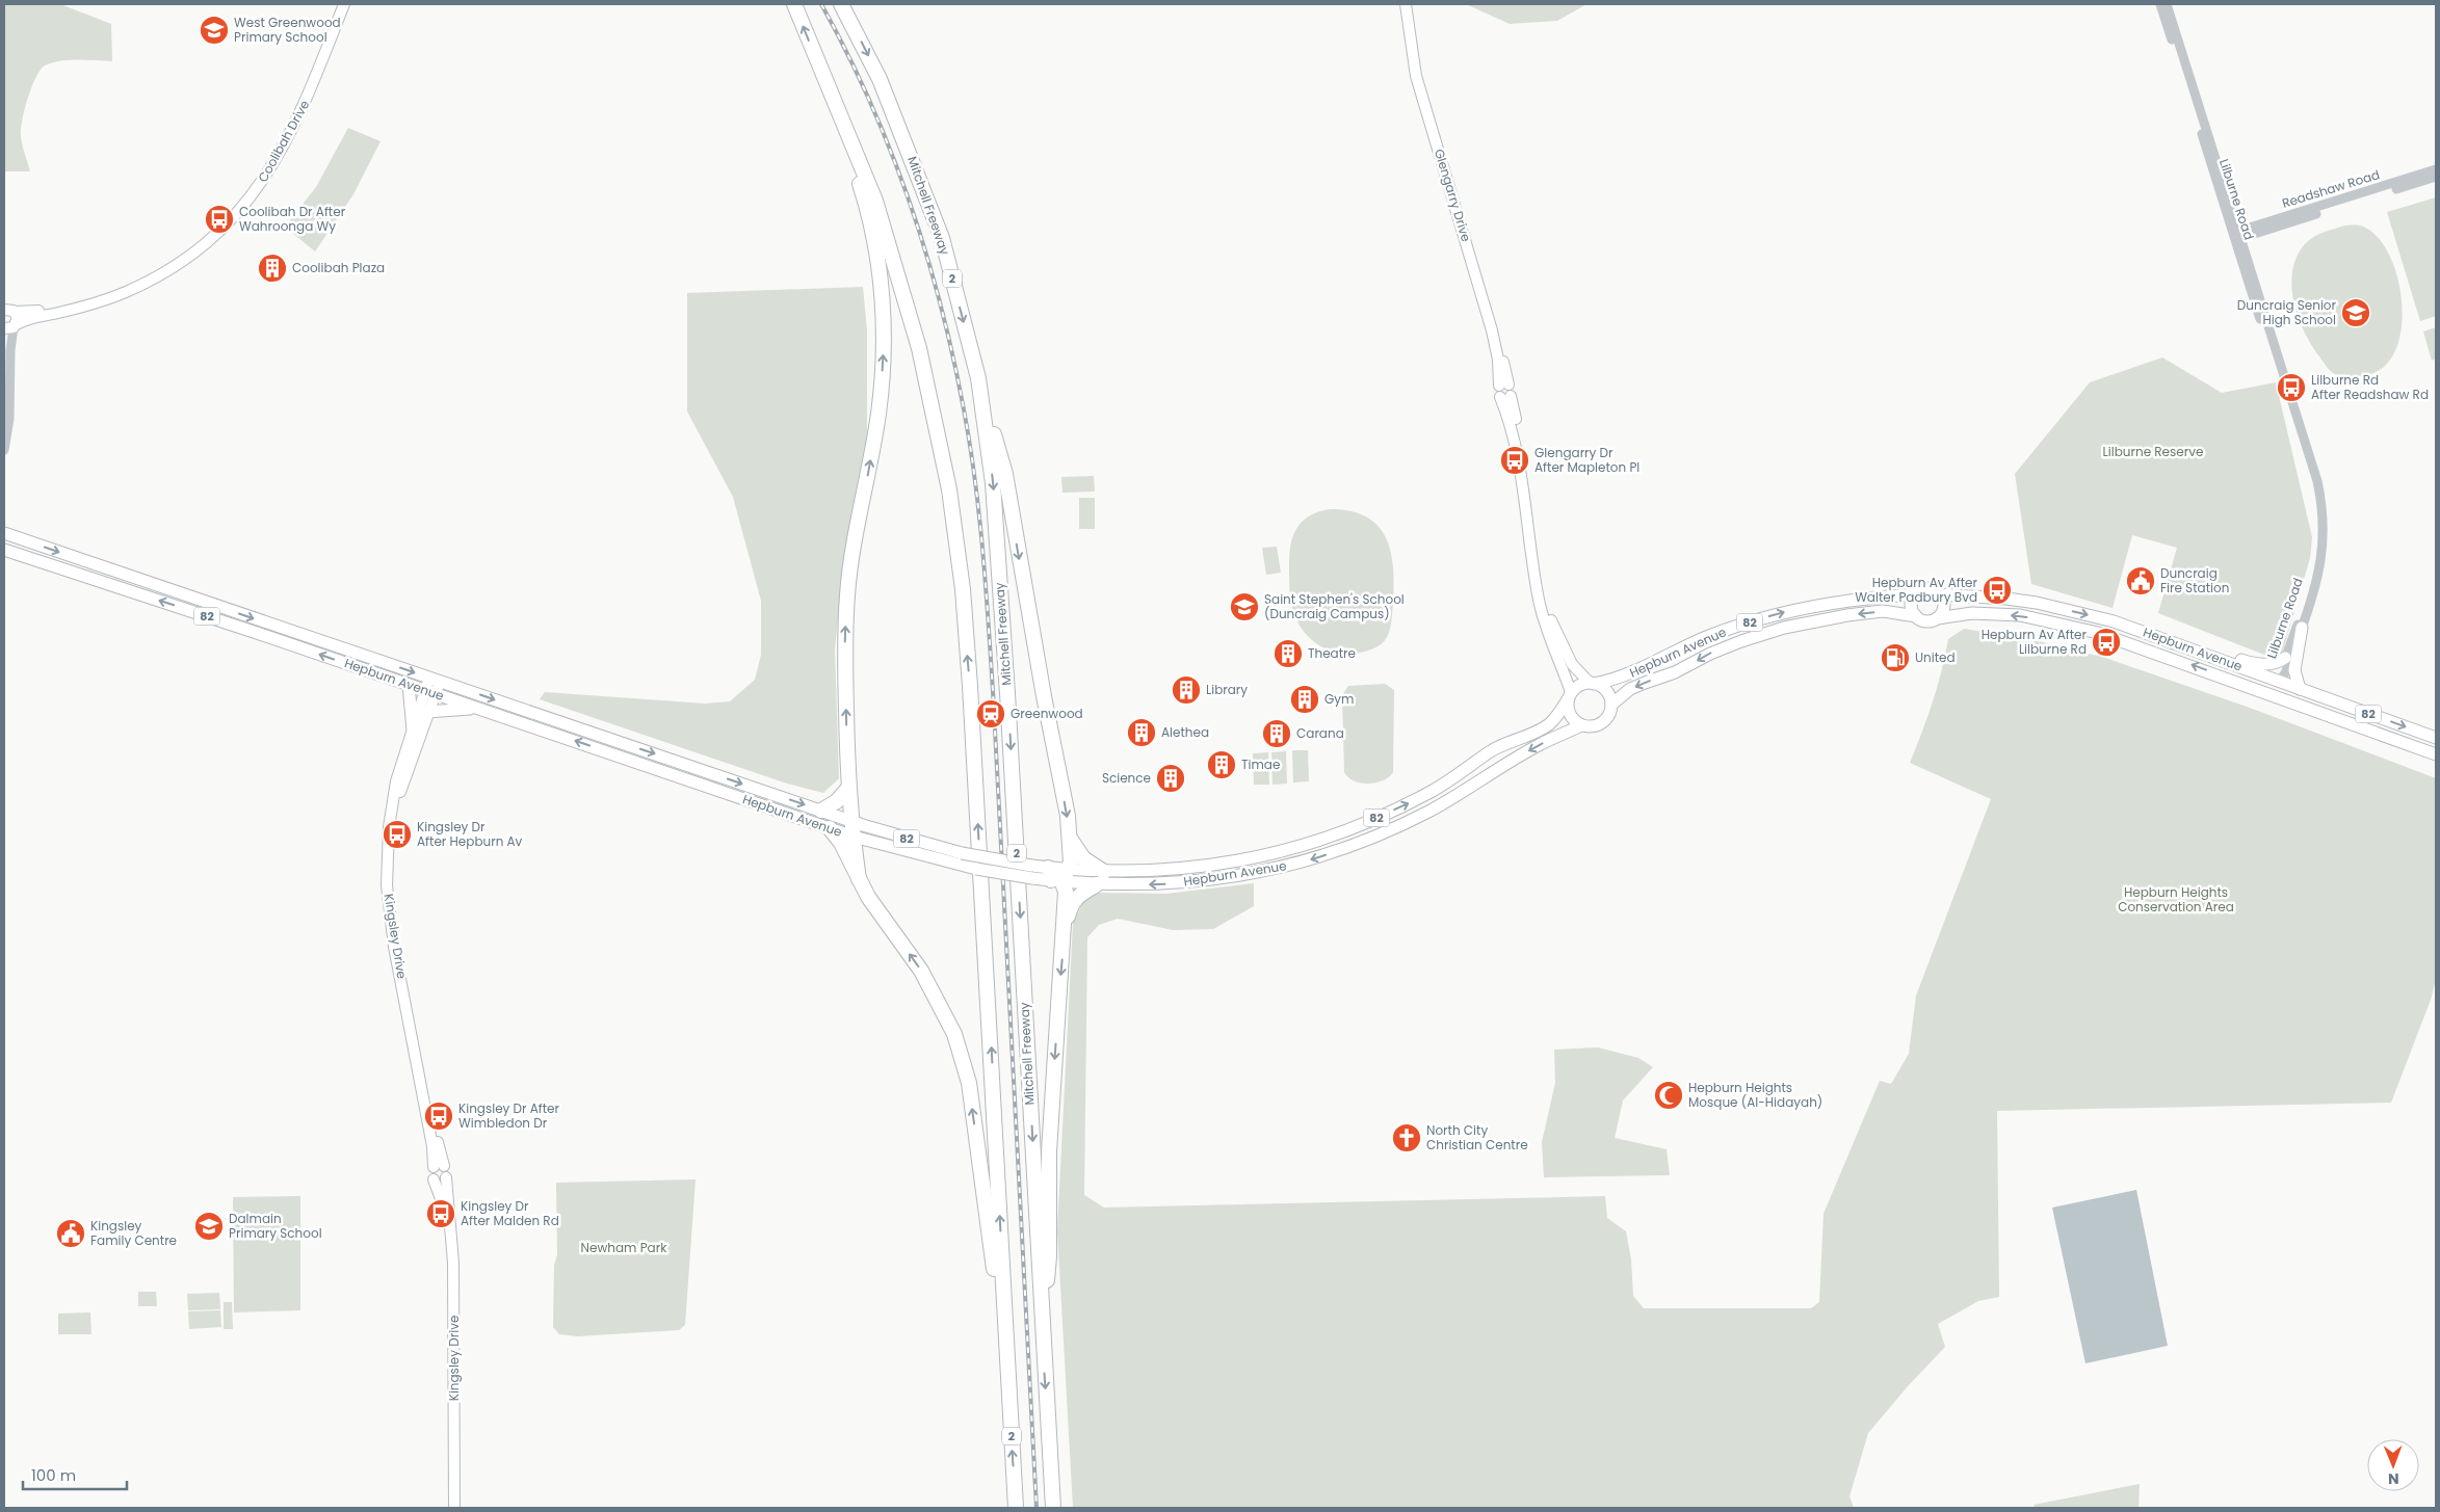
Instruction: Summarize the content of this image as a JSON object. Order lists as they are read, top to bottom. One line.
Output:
{"streets":{"highway":["Mitchell Freeway","2"],"main road":["Coolibah Drive","Glengarry Drive","82","Hepburn Avenue","Kingsley Drive"],"street":["Readshaw Road","Lilburne Road"]},"crossings":[["Readshaw Road","Lilburne Road"],["Lilburne Road","Hepburn Avenue"],["82","Hepburn Avenue"],["Hepburn Avenue","Kingsley Drive"]],"parks":["Lilburne Reserve","Hepburn Heights Conservation Area","Newham Park"],"places":{"school or university":["West Greenwood Primary School","Duncraig Senior High School","Saint Stephen's School (Duncraig Campus)","Dalmain Primary School"],"bus stop":["Coolibah Dr After Wahroonga Wy","Lilburne Rd After Readshaw Rd","Glengarry Dr After Mapleton Pl","Hepburn Av After Walter Padbury Bvd","Hepburn Av After Lilburne Rd","Kingsley Dr After Hepburn Av","Kingsley Dr After Wimbledon Dr","Kingsley Dr After Malden Rd"],"building":["Coolibah Plaza","Theatre","Library","Gym","Alethea","Carana","Timae","Science"],"public building":["Duncraig Fire Station","Kingsley Family Centre"],"fuel station":["United"],"station":["Greenwood"],"mosque":["Hepburn Heights Mosque (Al-Hidayah)"],"church":["North City Christian Centre"]},"scale_bar":"100 m","north":"bottom"}
